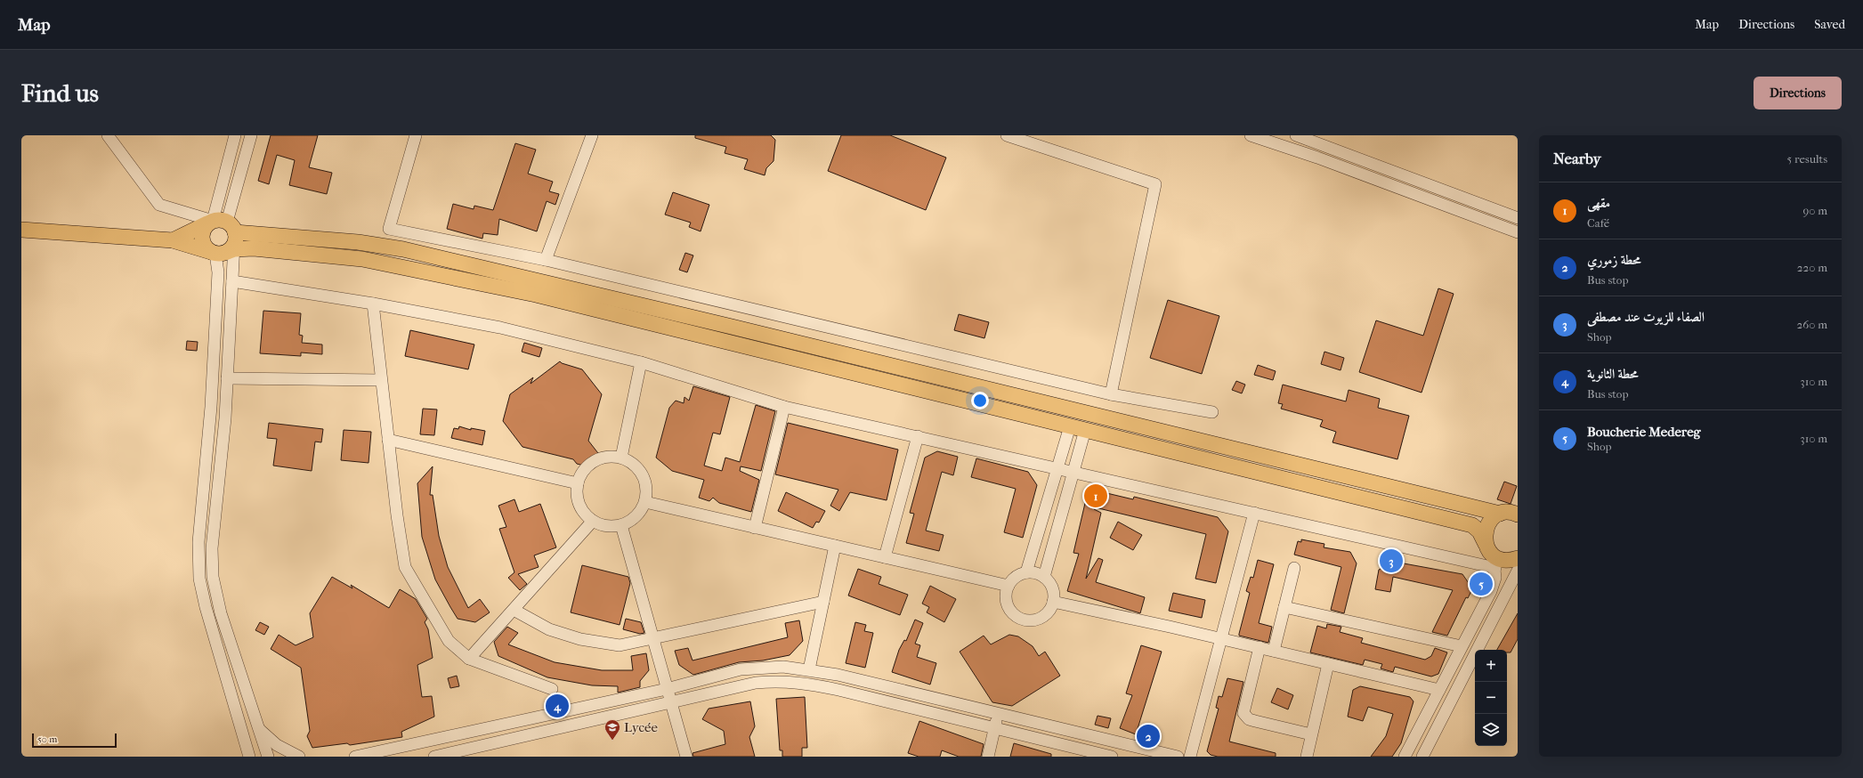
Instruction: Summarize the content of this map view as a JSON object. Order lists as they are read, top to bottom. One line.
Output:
{"places":{"school or university":["Lycée"]},"scale_bar":"50 m","page":{"header":"Map","nav":["Map","Directions","Saved"],"buttons":"Directions","title":"Find us","heading":["Nearby","5 results"],"list":[{"mark":"1","name":"مقهى","note":"Café","value":"90 m"},{"mark":"2","name":"محطة زموري","note":"Bus stop","value":"220 m"},{"mark":"3","name":"الصفاء للزيوت عند مصطفى","note":"Shop","value":"260 m"},{"mark":"4","name":"محطة الثانوية","note":"Bus stop","value":"310 m"},{"mark":"5","name":"Boucherie Medereg","note":"Shop","value":"310 m"}],"pins":["1","3","5","4","2"],"map_buttons":["+","−"],"scale":"50 m"}}
